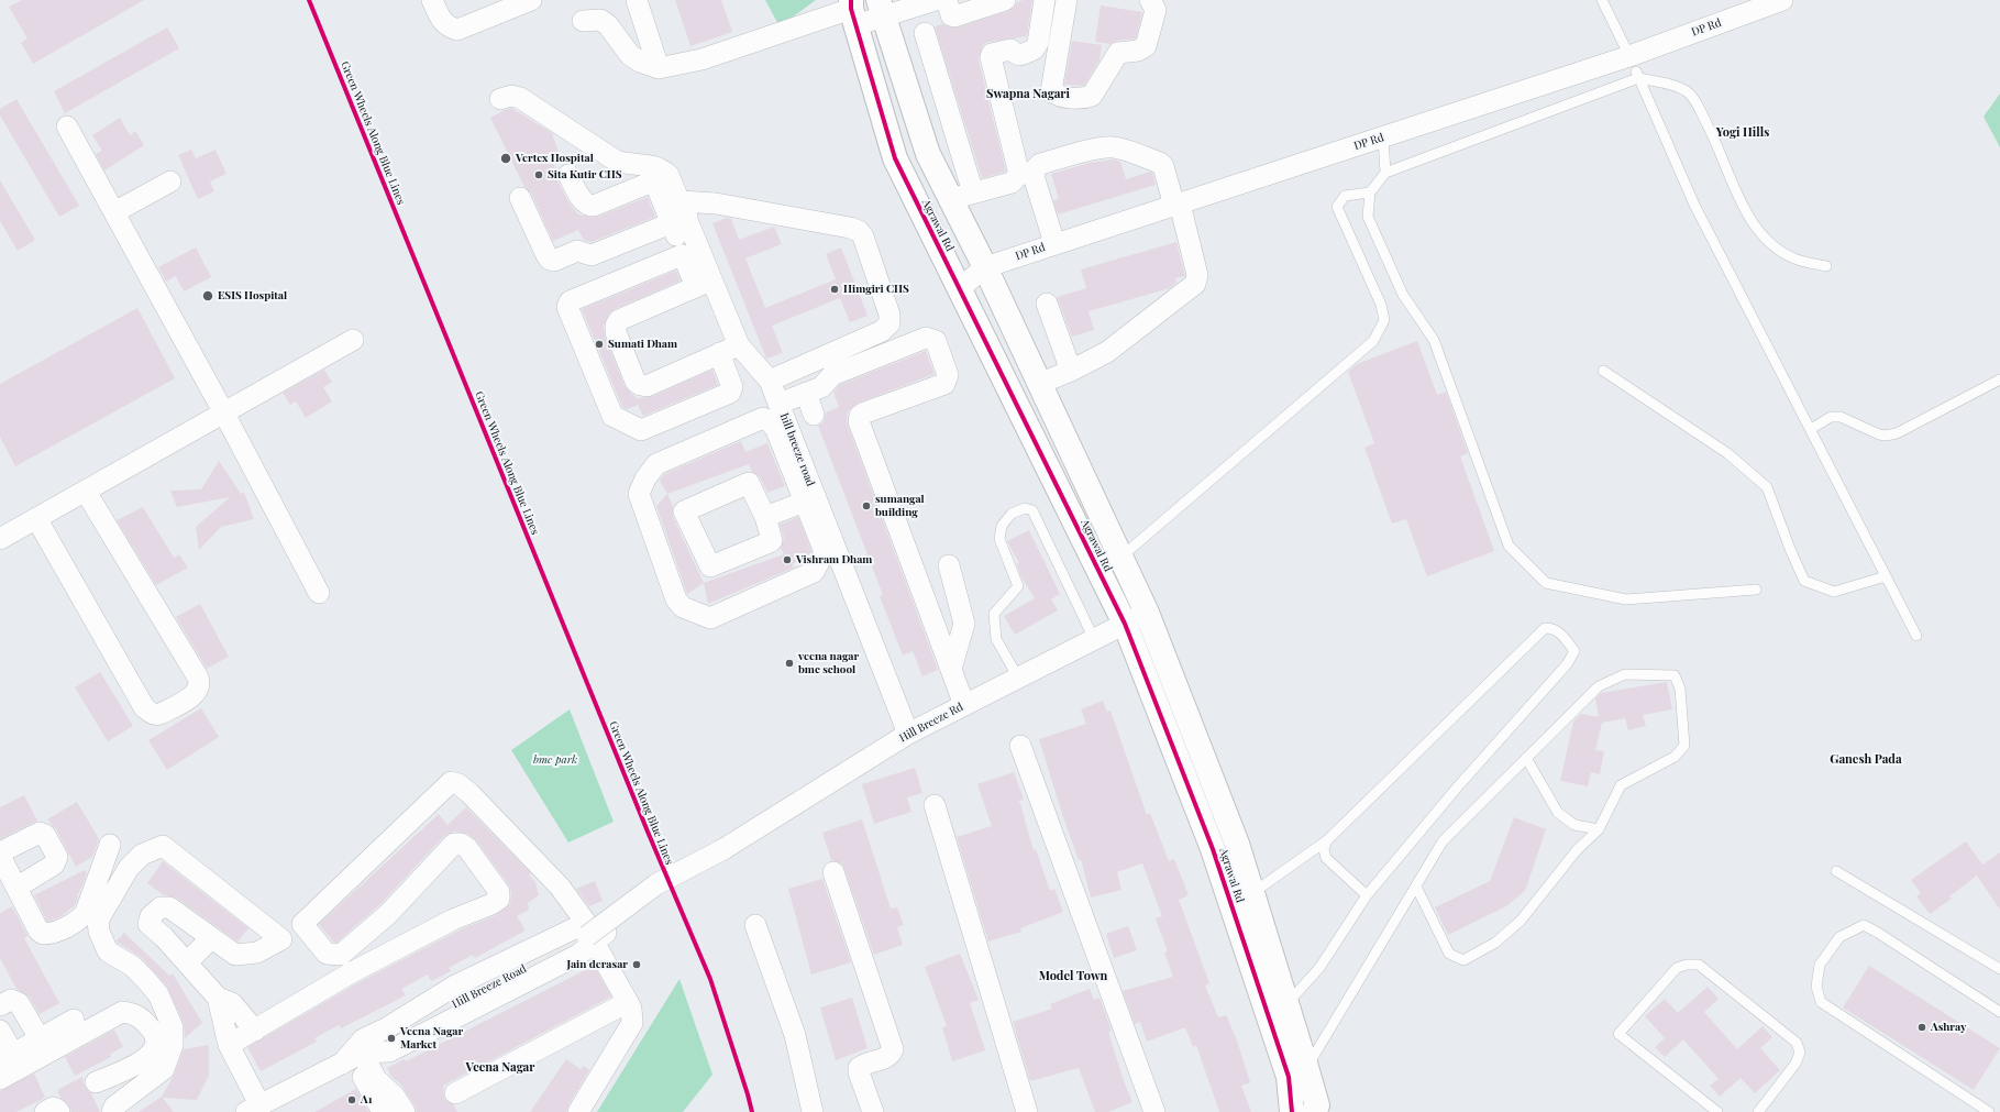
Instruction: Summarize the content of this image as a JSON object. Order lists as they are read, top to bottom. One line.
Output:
{"streets":{"street":["DP Rd","Agrawal Rd","hill breeze road","Hill Breeze Rd","Hill Breeze Road"],"cycle path":["Green Wheels Along Blue Lines"]},"crossings":[["DP Rd","Agrawal Rd"],["Agrawal Rd","Hill Breeze Rd"],["hill breeze road","Hill Breeze Rd"],["Hill Breeze Rd","Hill Breeze Road"]],"districts":["Swapna Nagari","Yogi Hills","Ganesh Pada","Model Town","Veena Nagar"],"parks":["bmc park"],"places":["Vertex Hospital","Sita Kutir CHS","Himgiri CHS","ESIS Hospital","Sumati Dham","sumangal building","Vishram Dham","veena nagar bmc school","Jain derasar","Ashray","Veena Nagar Market","A1"]}
